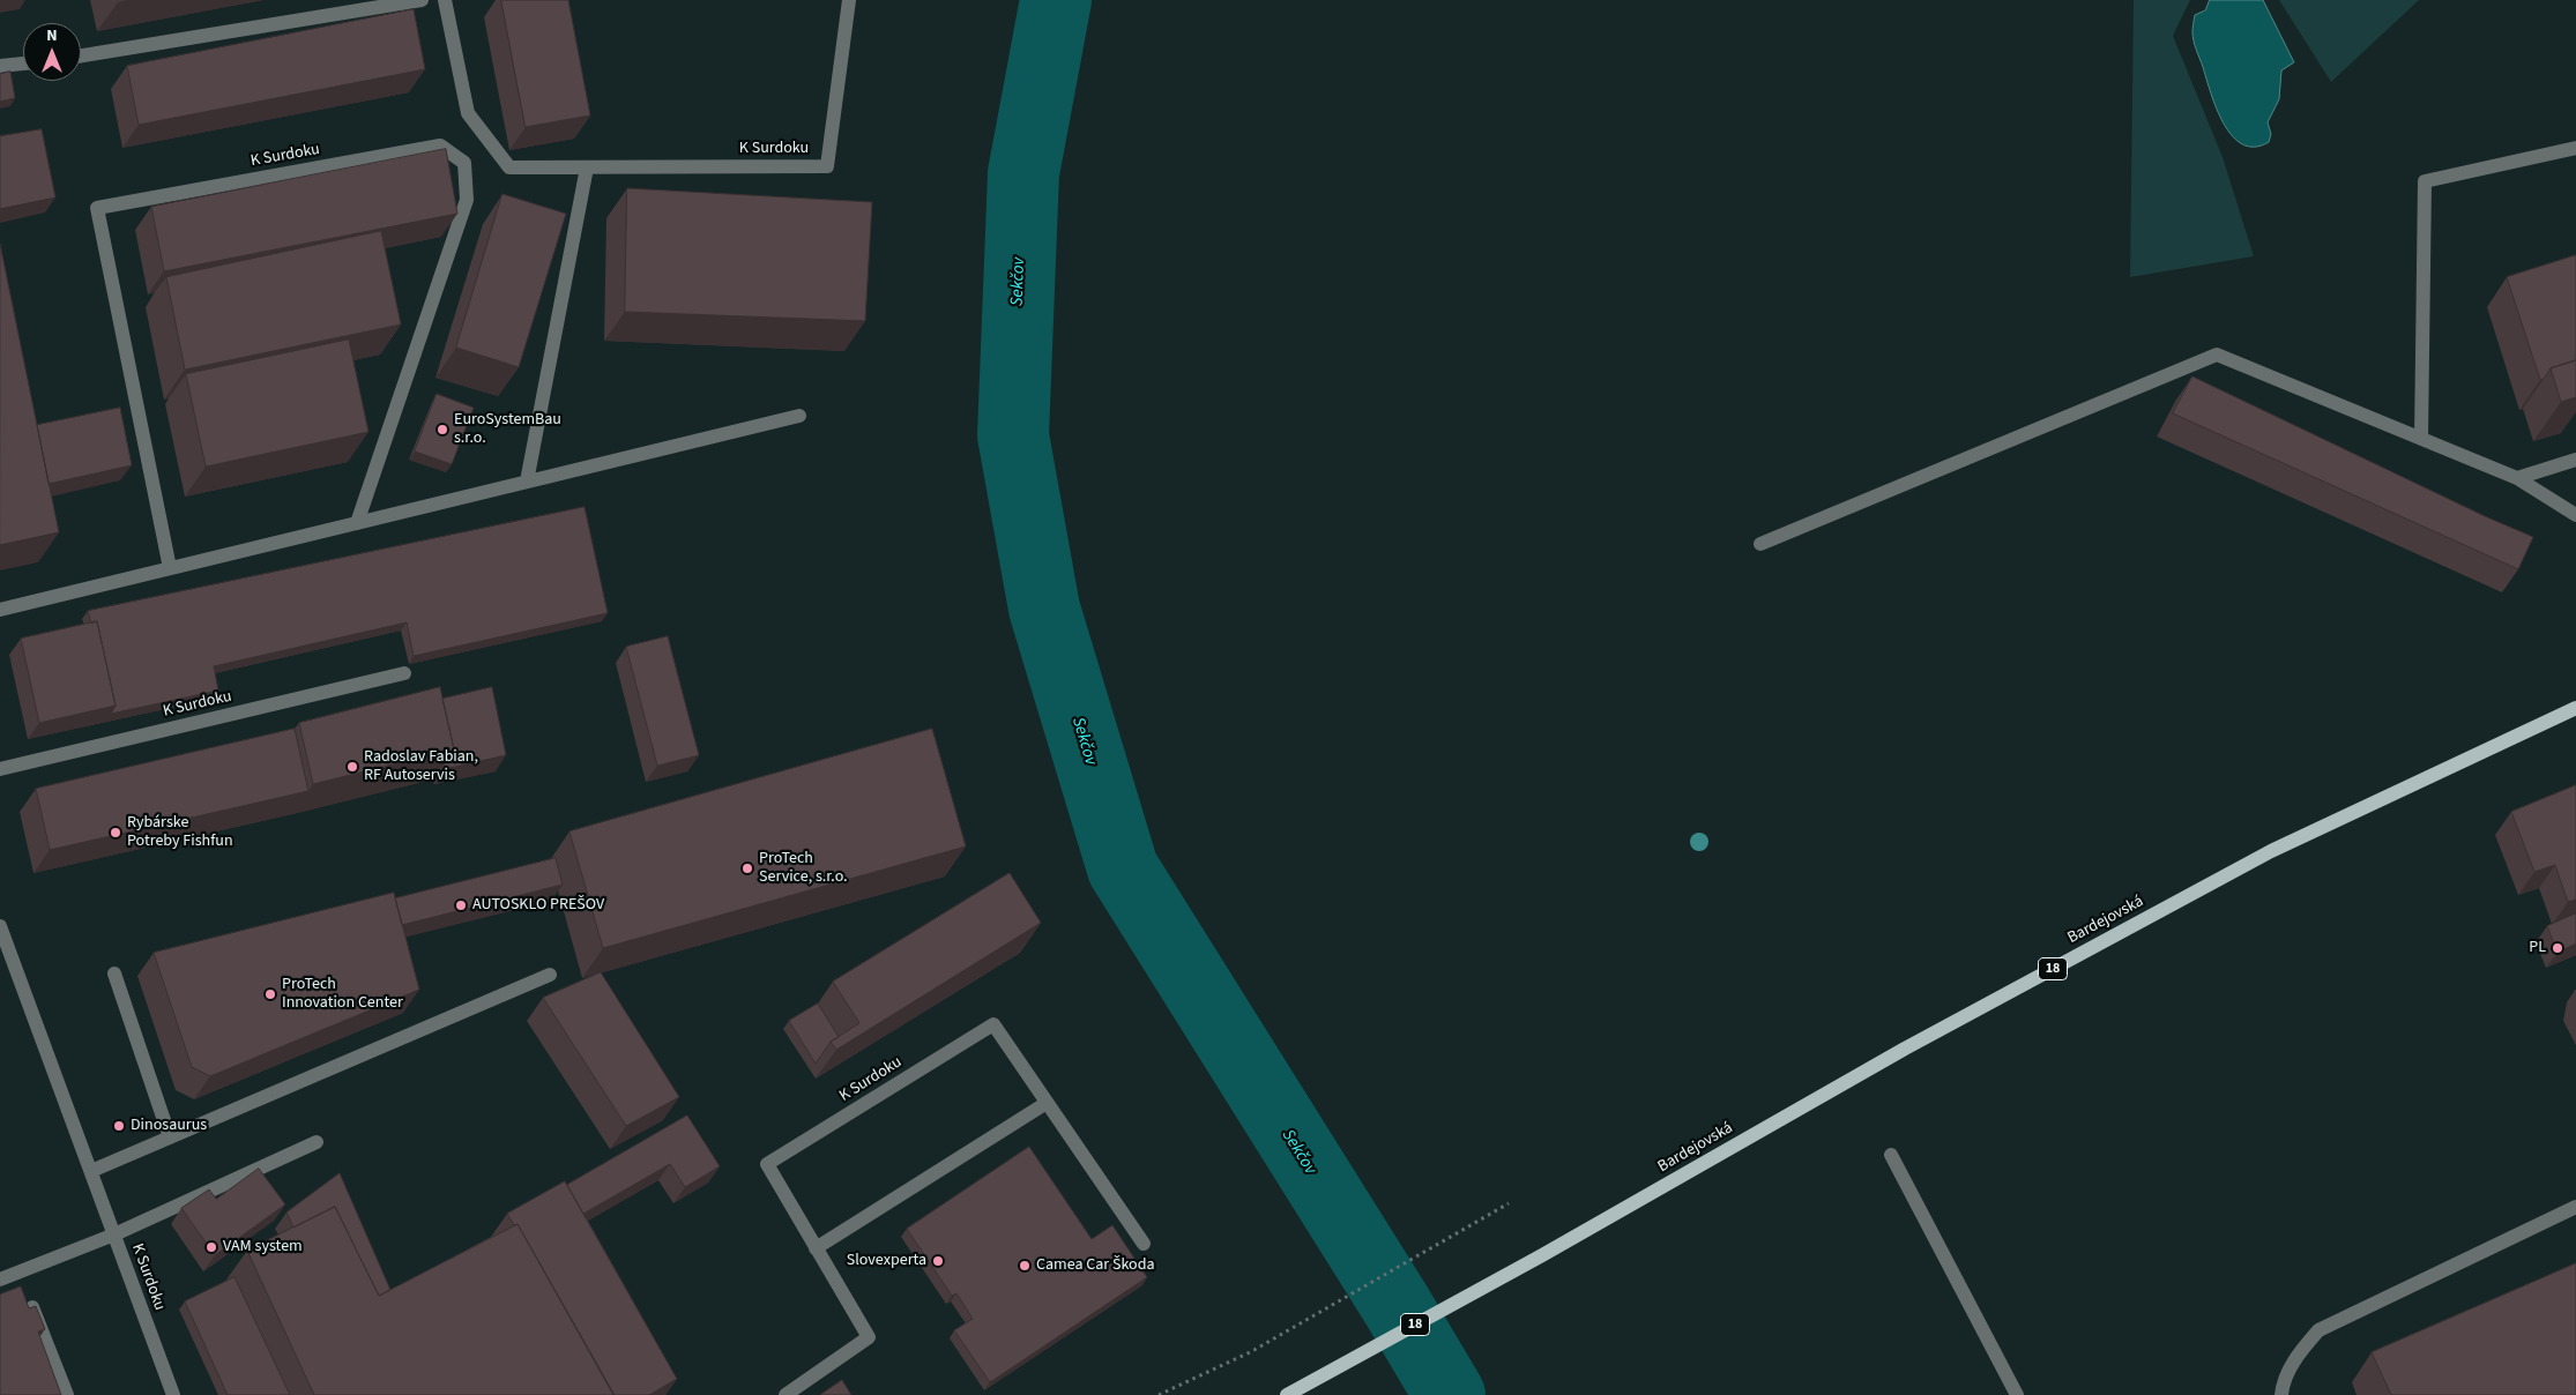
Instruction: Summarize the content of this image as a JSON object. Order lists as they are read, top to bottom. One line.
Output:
{"streets":{"main road":["Bardejovská","18"],"street":["K Surdoku"]},"water":["Sekčov"],"places":["EuroSystemBau s.r.o.","Radoslav Fabian, RF Autoservis","Rybárske Potreby Fishfun","ProTech Service, s.r.o.","AUTOSKLO PREŠOV","PL","ProTech Innovation Center","Dinosaurus","VAM system","Slovexperta","Camea Car Škoda"],"north":"top"}
